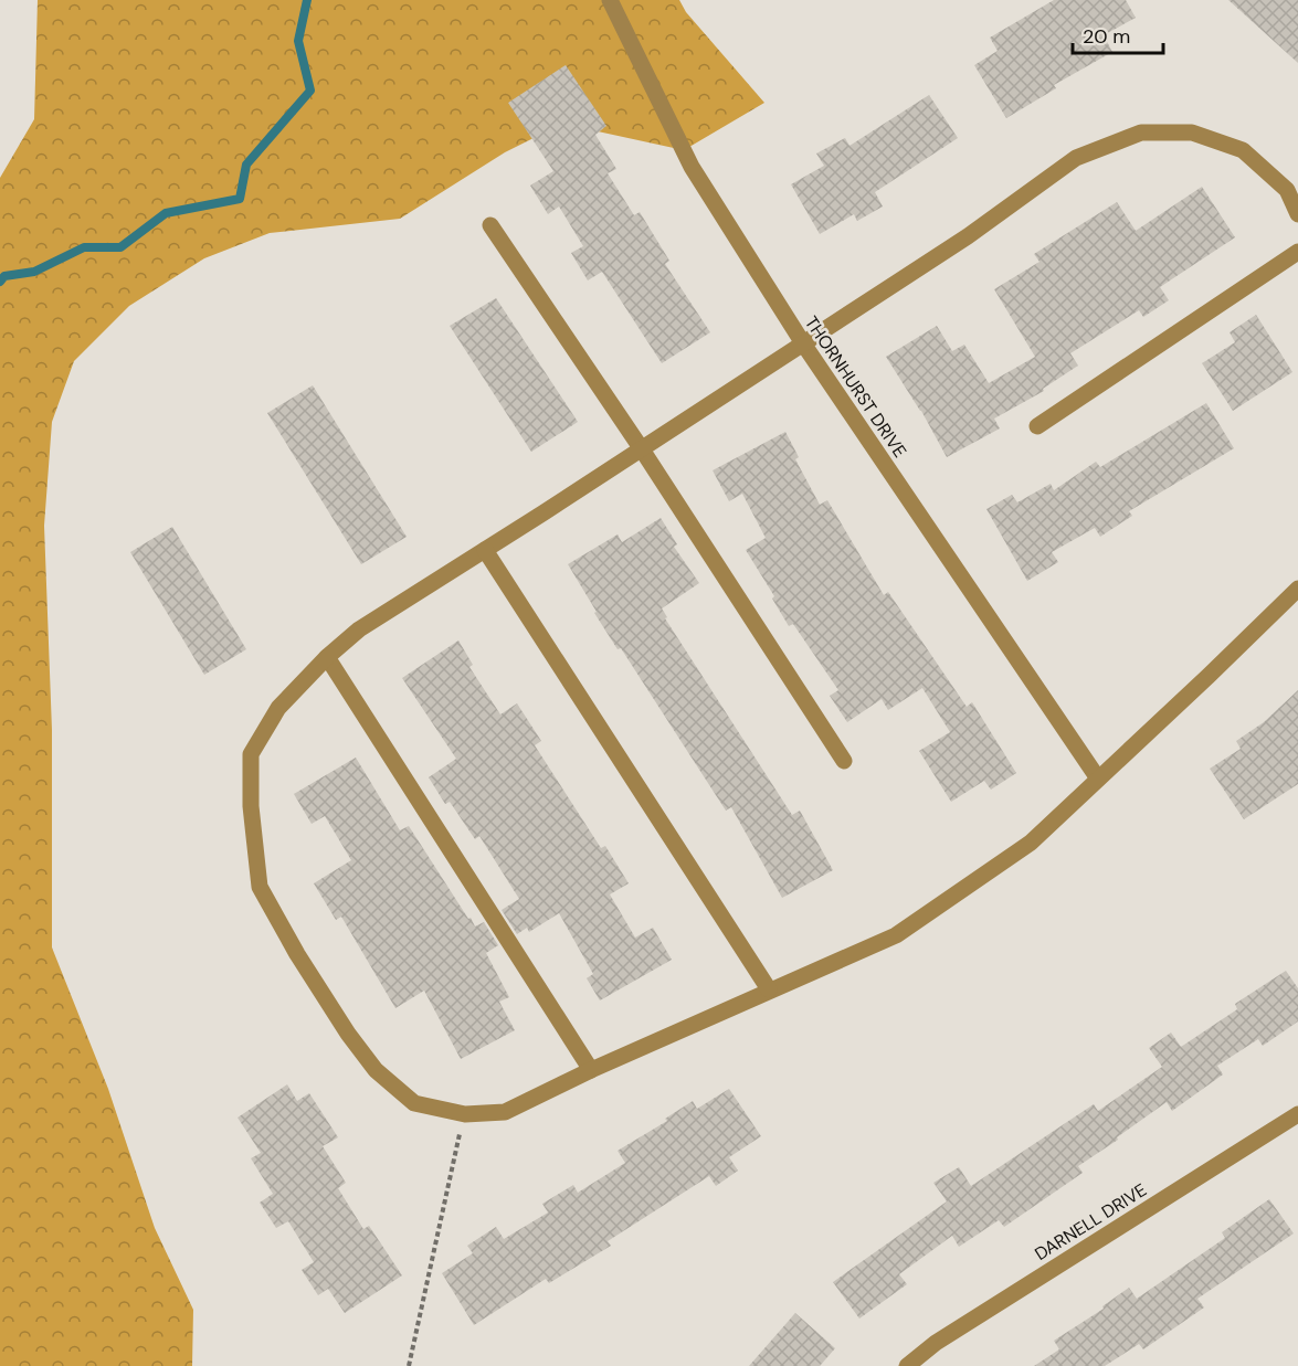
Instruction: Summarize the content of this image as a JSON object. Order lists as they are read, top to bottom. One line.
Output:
{"streets":{"street":["THORNHURST DRIVE","DARNELL DRIVE"]},"scale_bar":"20 m"}
